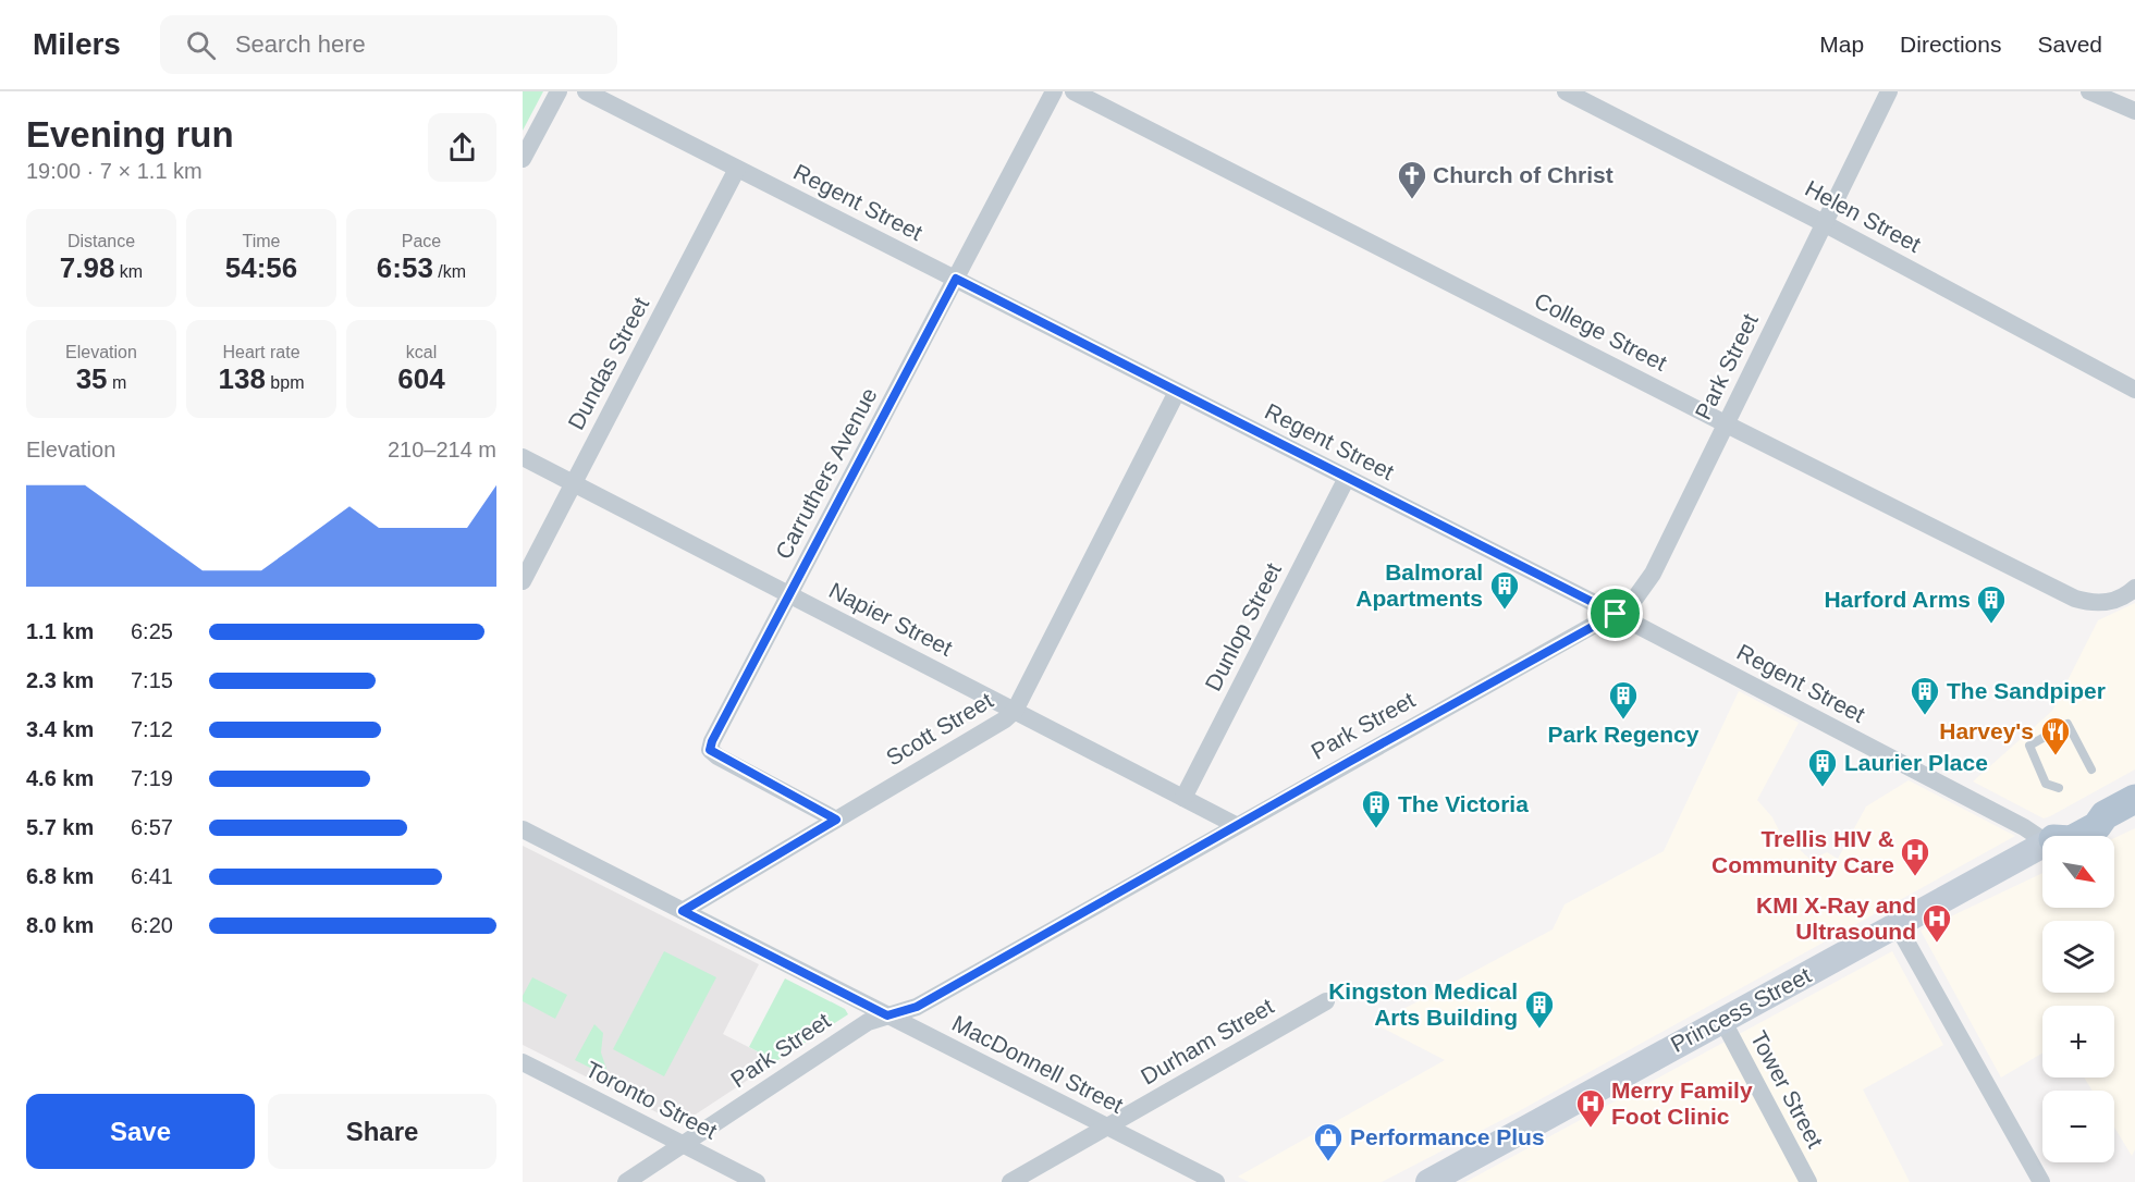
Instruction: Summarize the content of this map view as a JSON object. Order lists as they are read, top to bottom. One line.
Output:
{"streets":{"main road":["Princess Street"],"street":["Regent Street","Helen Street","College Street","Dundas Street","Park Street","Carruthers Avenue","Napier Street","Dunlop Street","Scott Street","Durham Street","MacDonnell Street","Tower Street","Toronto Street"]},"crossings":[["Regent Street","Dundas Street"],["Regent Street","Park Street"],["Regent Street","Carruthers Avenue"],["Regent Street","Dunlop Street"],["Regent Street","Scott Street"],["Helen Street","Park Street"],["College Street","Park Street"],["Dundas Street","Napier Street"],["Park Street","Napier Street"],["Park Street","MacDonnell Street"],["Park Street","Toronto Street"],["Carruthers Avenue","Napier Street"],["Carruthers Avenue","Scott Street"],["Napier Street","Dunlop Street"],["Napier Street","Scott Street"],["Scott Street","MacDonnell Street"],["Princess Street","Tower Street"],["Durham Street","MacDonnell Street"]],"places":{"church":["Church of Christ"],"building":["Balmoral Apartments","Harford Arms","The Sandpiper","Park Regency","Laurier Place","The Victoria","Kingston Medical Arts Building"],"restaurant":["Harvey's"],"hospital":["Trellis HIV & Community Care","KMI X-Ray and Ultrasound","Merry Family Foot Clinic"],"shop":["Performance Plus"]},"north":"bottom right","page":{"header":"Milers","search":"Search here","nav":["Map","Directions","Saved"],"heading":["Evening run","19:00 · 7 × 1.1 km"],"stats":[["Distance","7.98 km"],["Time","54:56"],["Pace","6:53 /km"],["Elevation","35 m"],["Heart rate","138 bpm"],["kcal","604"]],"chart":["Elevation","210–214 m"],"list":[{"name":"1.1 km","note":"6:25"},{"name":"2.3 km","note":"7:15"},{"name":"3.4 km","note":"7:12"},{"name":"4.6 km","note":"7:19"},{"name":"5.7 km","note":"6:57"},{"name":"6.8 km","note":"6:41"},{"name":"8.0 km","note":"6:20"}],"map_buttons":["+","−"],"buttons":["Save","Share"]}}
